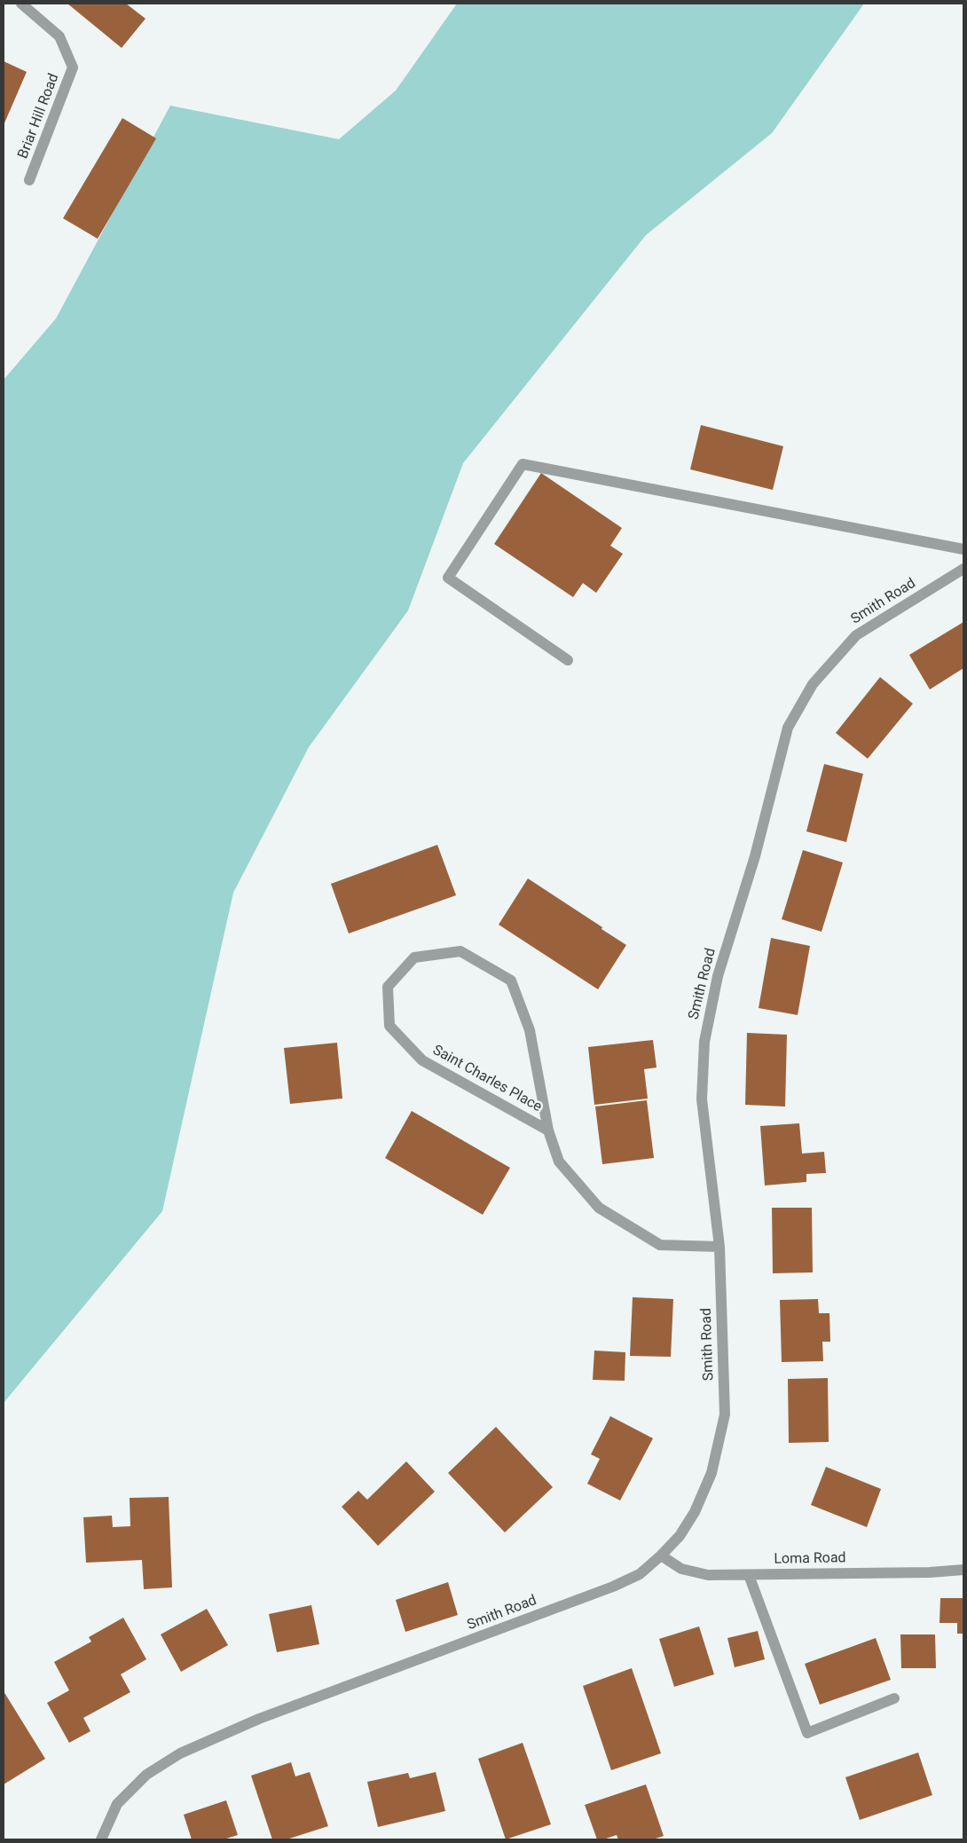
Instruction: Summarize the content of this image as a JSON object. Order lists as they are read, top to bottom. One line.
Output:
{"streets":{"street":["Briar Hill Road","Smith Road","Saint Charles Place","Loma Road"]},"crossings":[["Smith Road","Saint Charles Place"],["Smith Road","Loma Road"]]}
